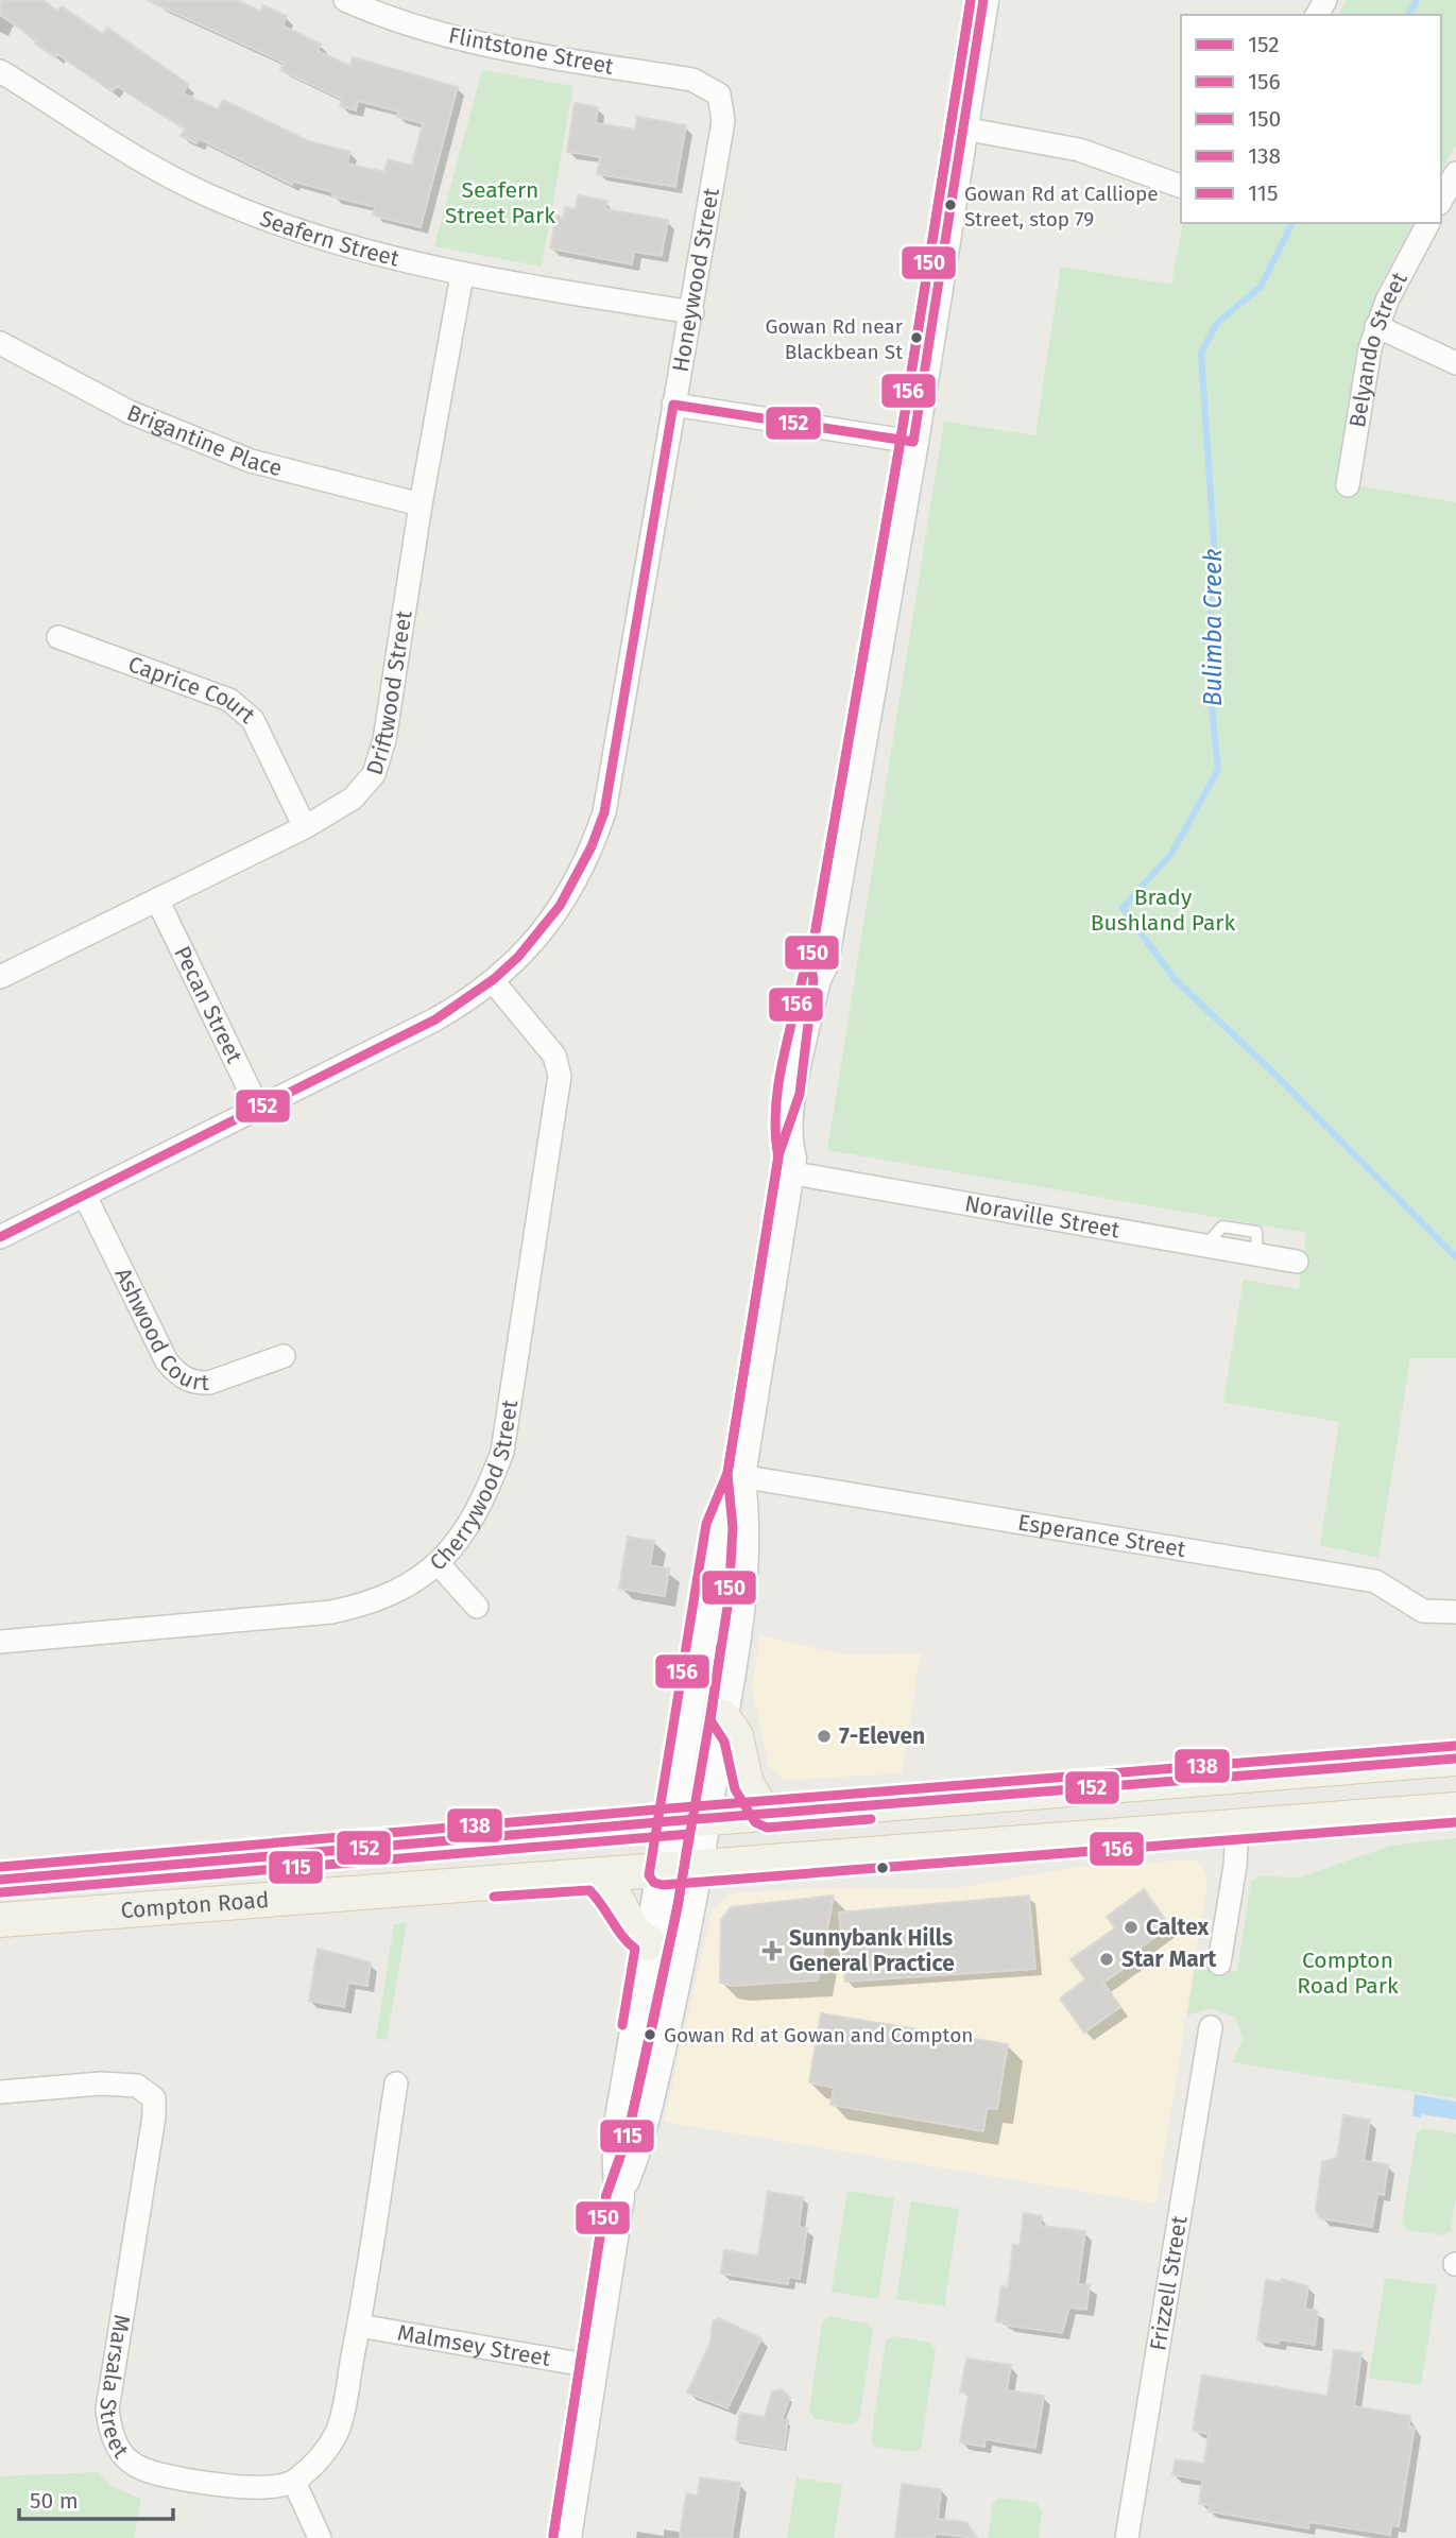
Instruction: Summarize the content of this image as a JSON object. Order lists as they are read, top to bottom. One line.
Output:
{"streets":{"main road":["Compton Road"],"street":["Flintstone Street","Seafern Street","Honeywood Street","Belyando Street","Brigantine Place","Driftwood Street","Caprice Court","Pecan Street","Noraville Street","Ashwood Court","Cherrywood Street","Esperance Street","Frizzell Street","Malmsey Street","Marsala Street"]},"crossings":[["Flintstone Street","Honeywood Street"],["Seafern Street","Honeywood Street"],["Seafern Street","Driftwood Street"],["Honeywood Street","Pecan Street"],["Honeywood Street","Ashwood Court"],["Honeywood Street","Cherrywood Street"],["Brigantine Place","Driftwood Street"],["Driftwood Street","Caprice Court"],["Driftwood Street","Pecan Street"]],"water":["Bulimba Creek"],"parks":["Seafern Street Park","Brady Bushland Park","Compton Road Park"],"places":{"other":["Gowan Rd at Calliope Street, stop 79","Gowan Rd near Blackbean St","7-Eleven","Caltex","Star Mart","Gowan Rd at Gowan and Compton"],"health":["Sunnybank Hills General Practice"]},"lines":["transit line 152","transit line 156","transit line 150","transit line 138","transit line 115"],"legend":["152","156","150","138","115"],"scale_bar":"50 m"}
